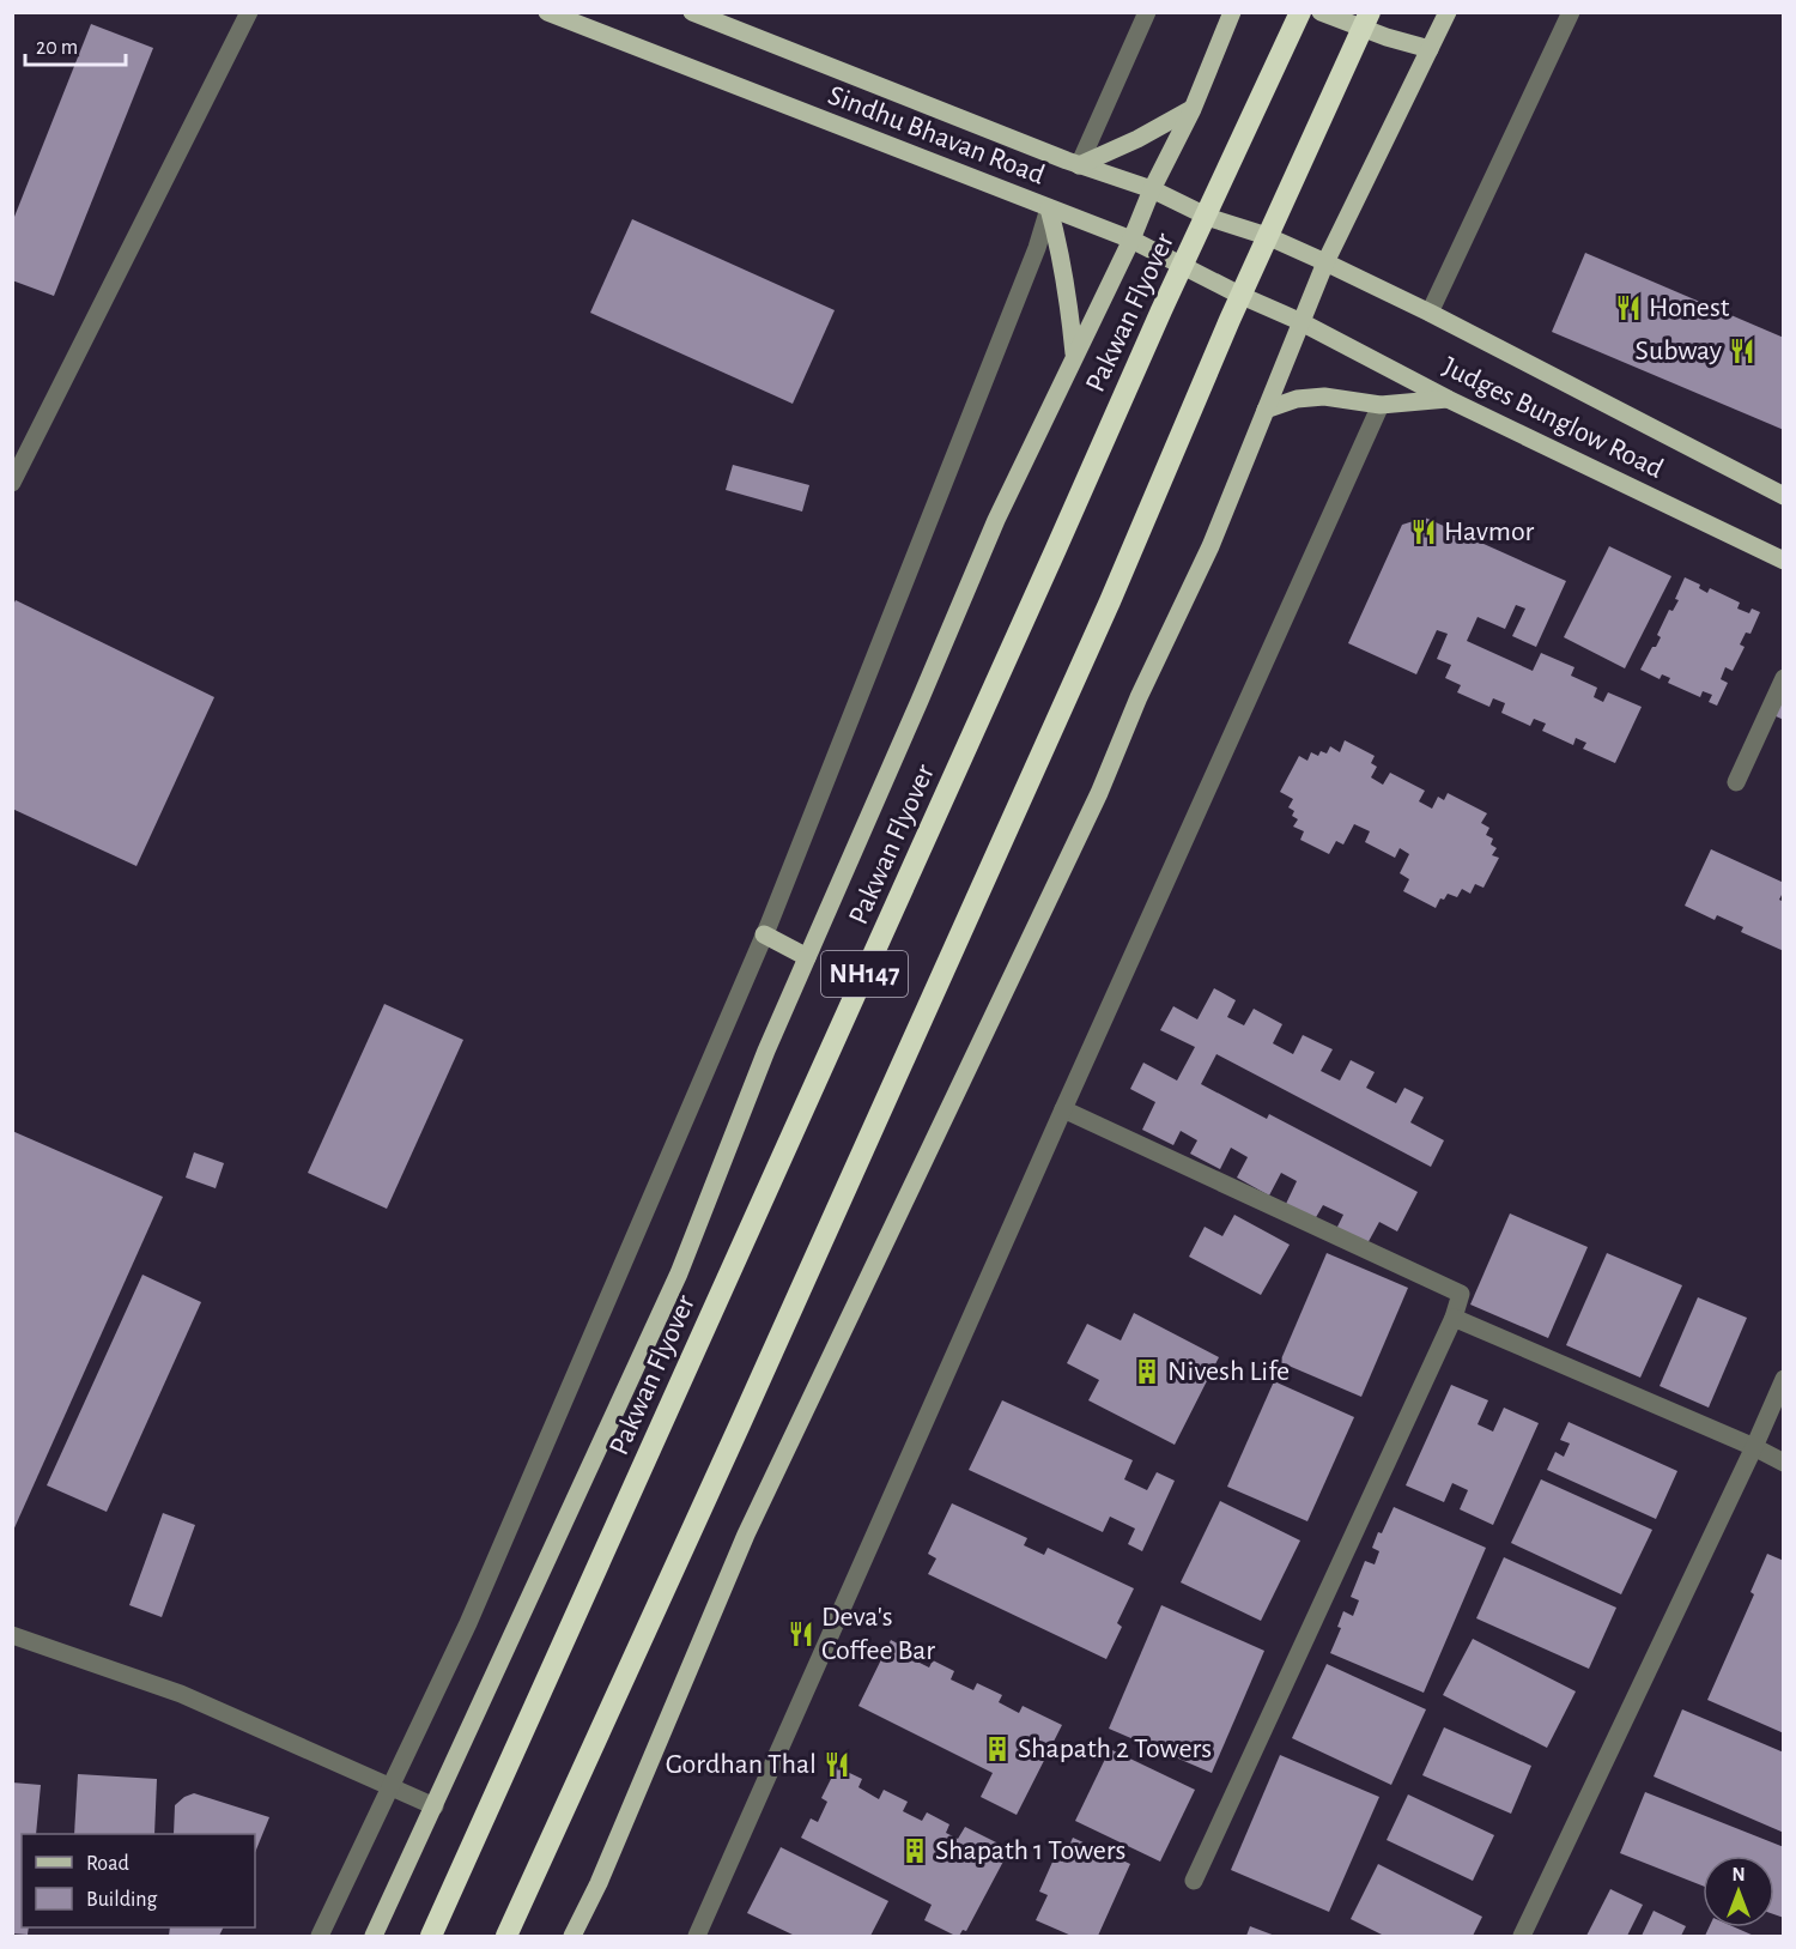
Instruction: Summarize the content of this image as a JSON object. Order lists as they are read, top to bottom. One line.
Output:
{"streets":{"highway":["Pakwan Flyover","NH147"],"main road":["Sindhu Bhavan Road","Judges Bunglow Road"]},"crossings":[["Sindhu Bhavan Road","Judges Bunglow Road"]],"places":{"restaurant":["Honest","Subway","Havmor","Deva's Coffee Bar","Gordhan Thal"],"building":["Nivesh Life","Shapath 2 Towers","Shapath 1 Towers"]},"legend":["Road","Building"],"scale_bar":"20 m","north":"top"}
